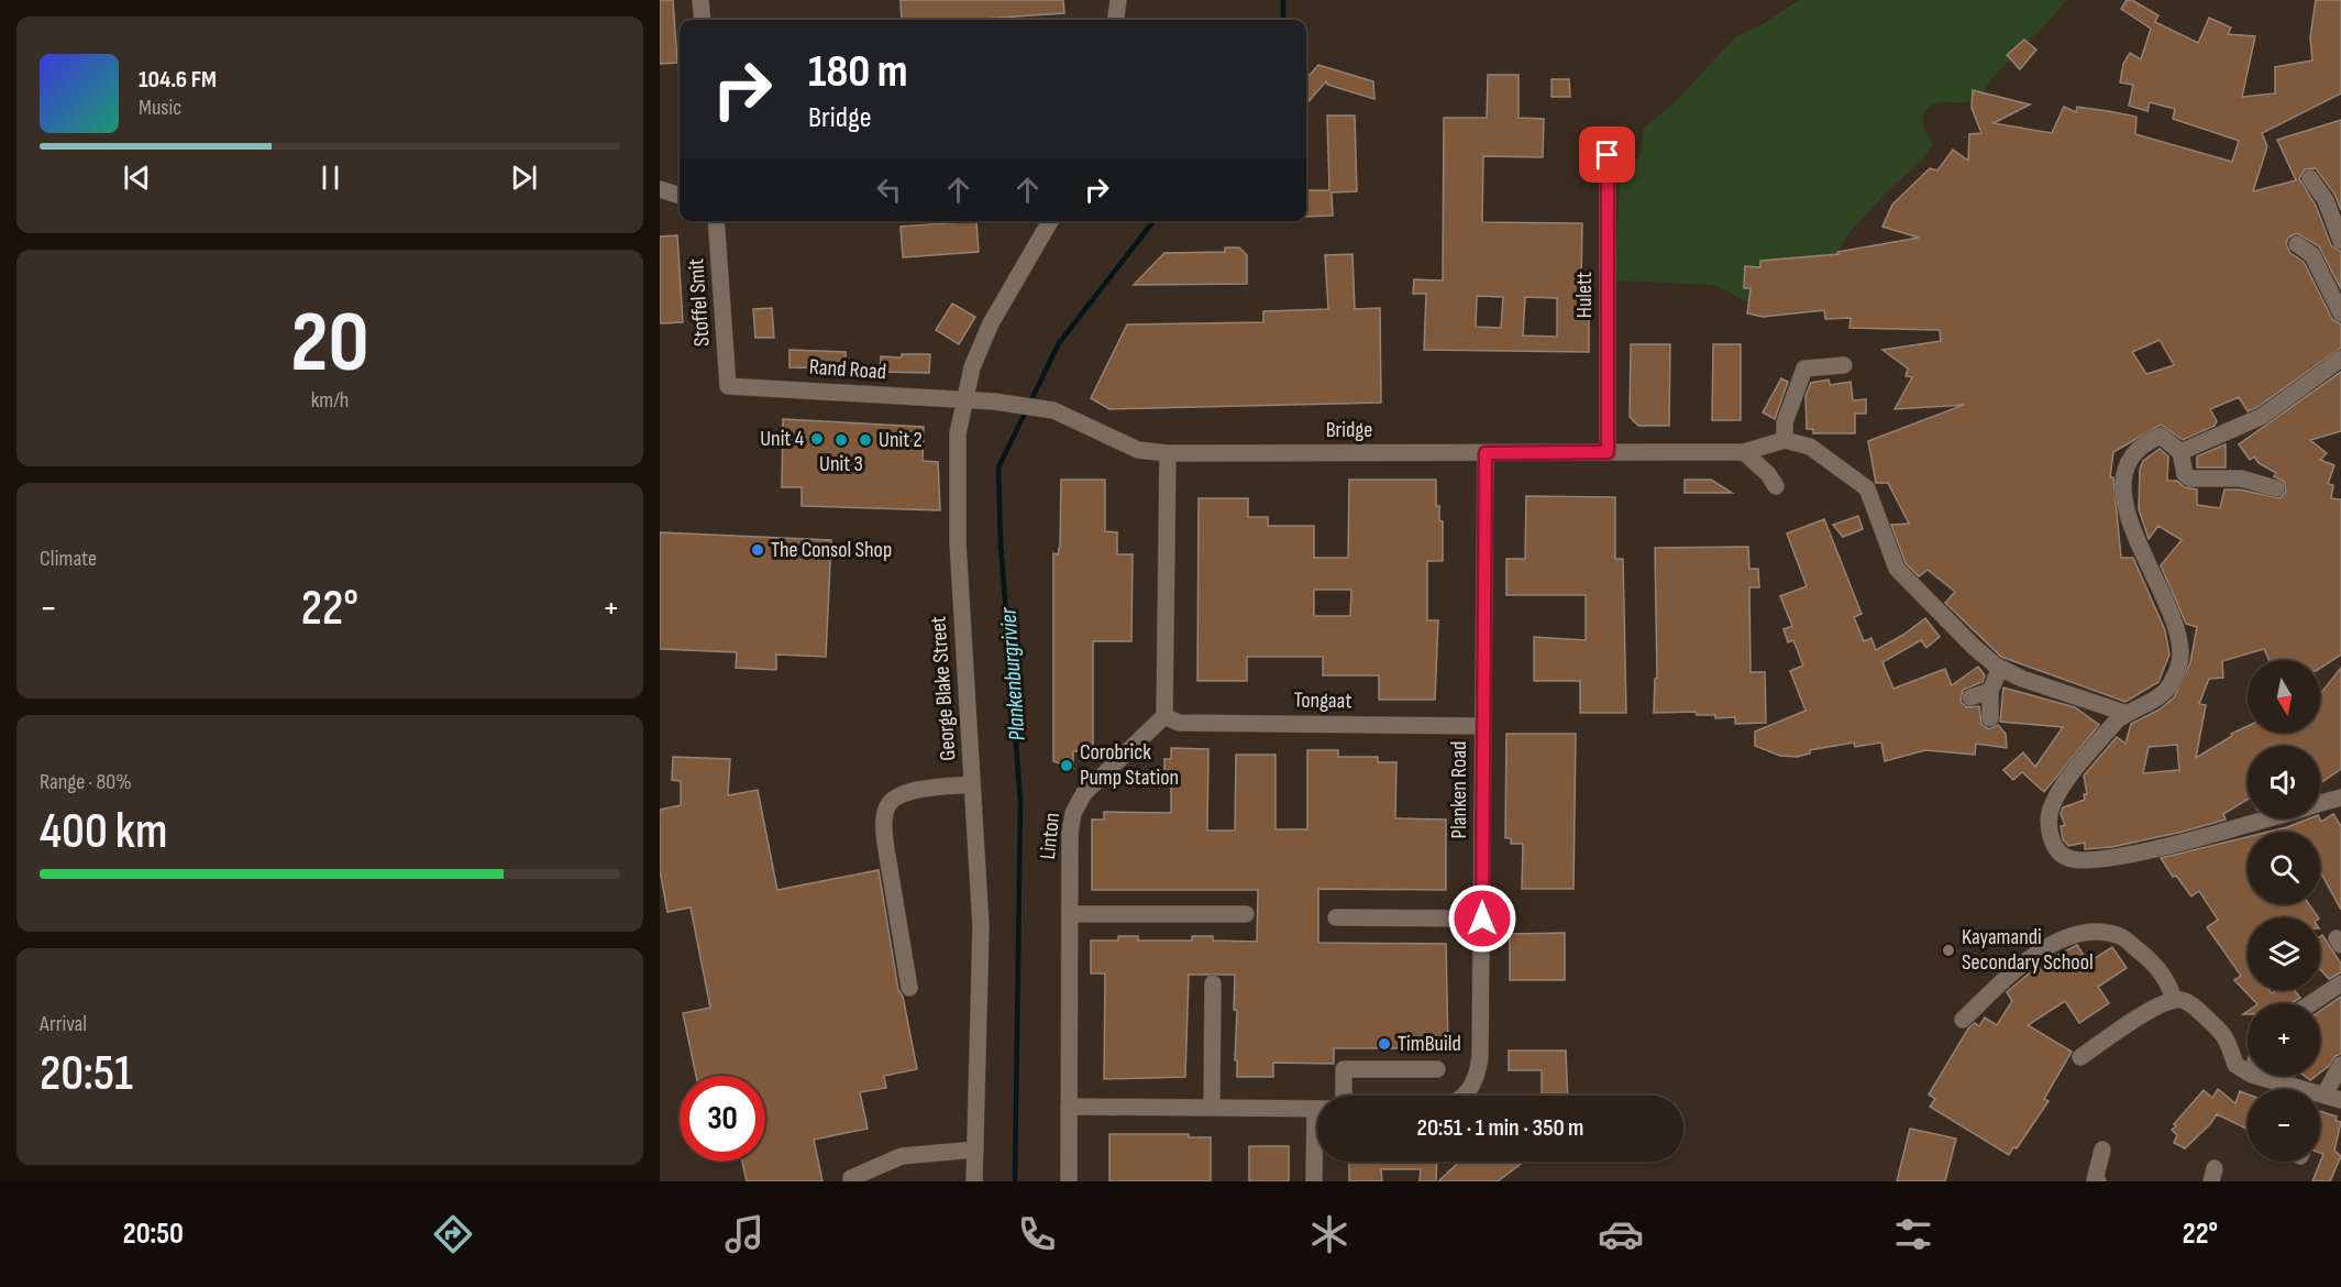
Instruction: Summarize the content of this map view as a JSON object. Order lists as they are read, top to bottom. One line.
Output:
{"streets":{"street":["Hulett","Stoffel Smit","Rand Road","Bridge","George Blake Street","Tongaat","Planken Road","Linton"]},"crossings":[["Hulett","Bridge"],["Stoffel Smit","Rand Road"],["Rand Road","Bridge"],["Rand Road","George Blake Street"],["Bridge","George Blake Street"],["Bridge","Planken Road"],["Tongaat","Planken Road"],["Tongaat","Linton"]],"water":["Plankenburgrivier"],"places":["Unit 4","Unit 3","Unit 2","The Consol Shop","Corobrick Pump Station","Kayamandi Secondary School","TimBuild"],"north":"bottom","page":{"turn":["180 m","Bridge"],"song":["104.6 FM","Music"],"tile":[["20","km/h"],"Climate",["Range · 80%","400 km"],["Arrival","20:51"]],"heat":["−","22°","+"],"map_buttons":["+","−"],"limit":"30","trip":"20:51 · 1 min · 350 m","tabs":["20:50","22°"]}}
